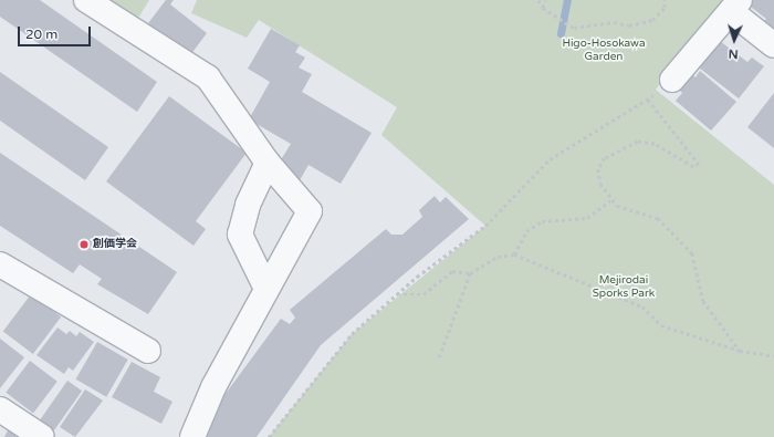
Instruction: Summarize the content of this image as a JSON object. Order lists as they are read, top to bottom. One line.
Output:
{"parks":["Higo-Hosokawa Garden","Mejirodai Sporks Park"],"places":["創価学会"],"scale_bar":"20 m","north":"bottom"}
